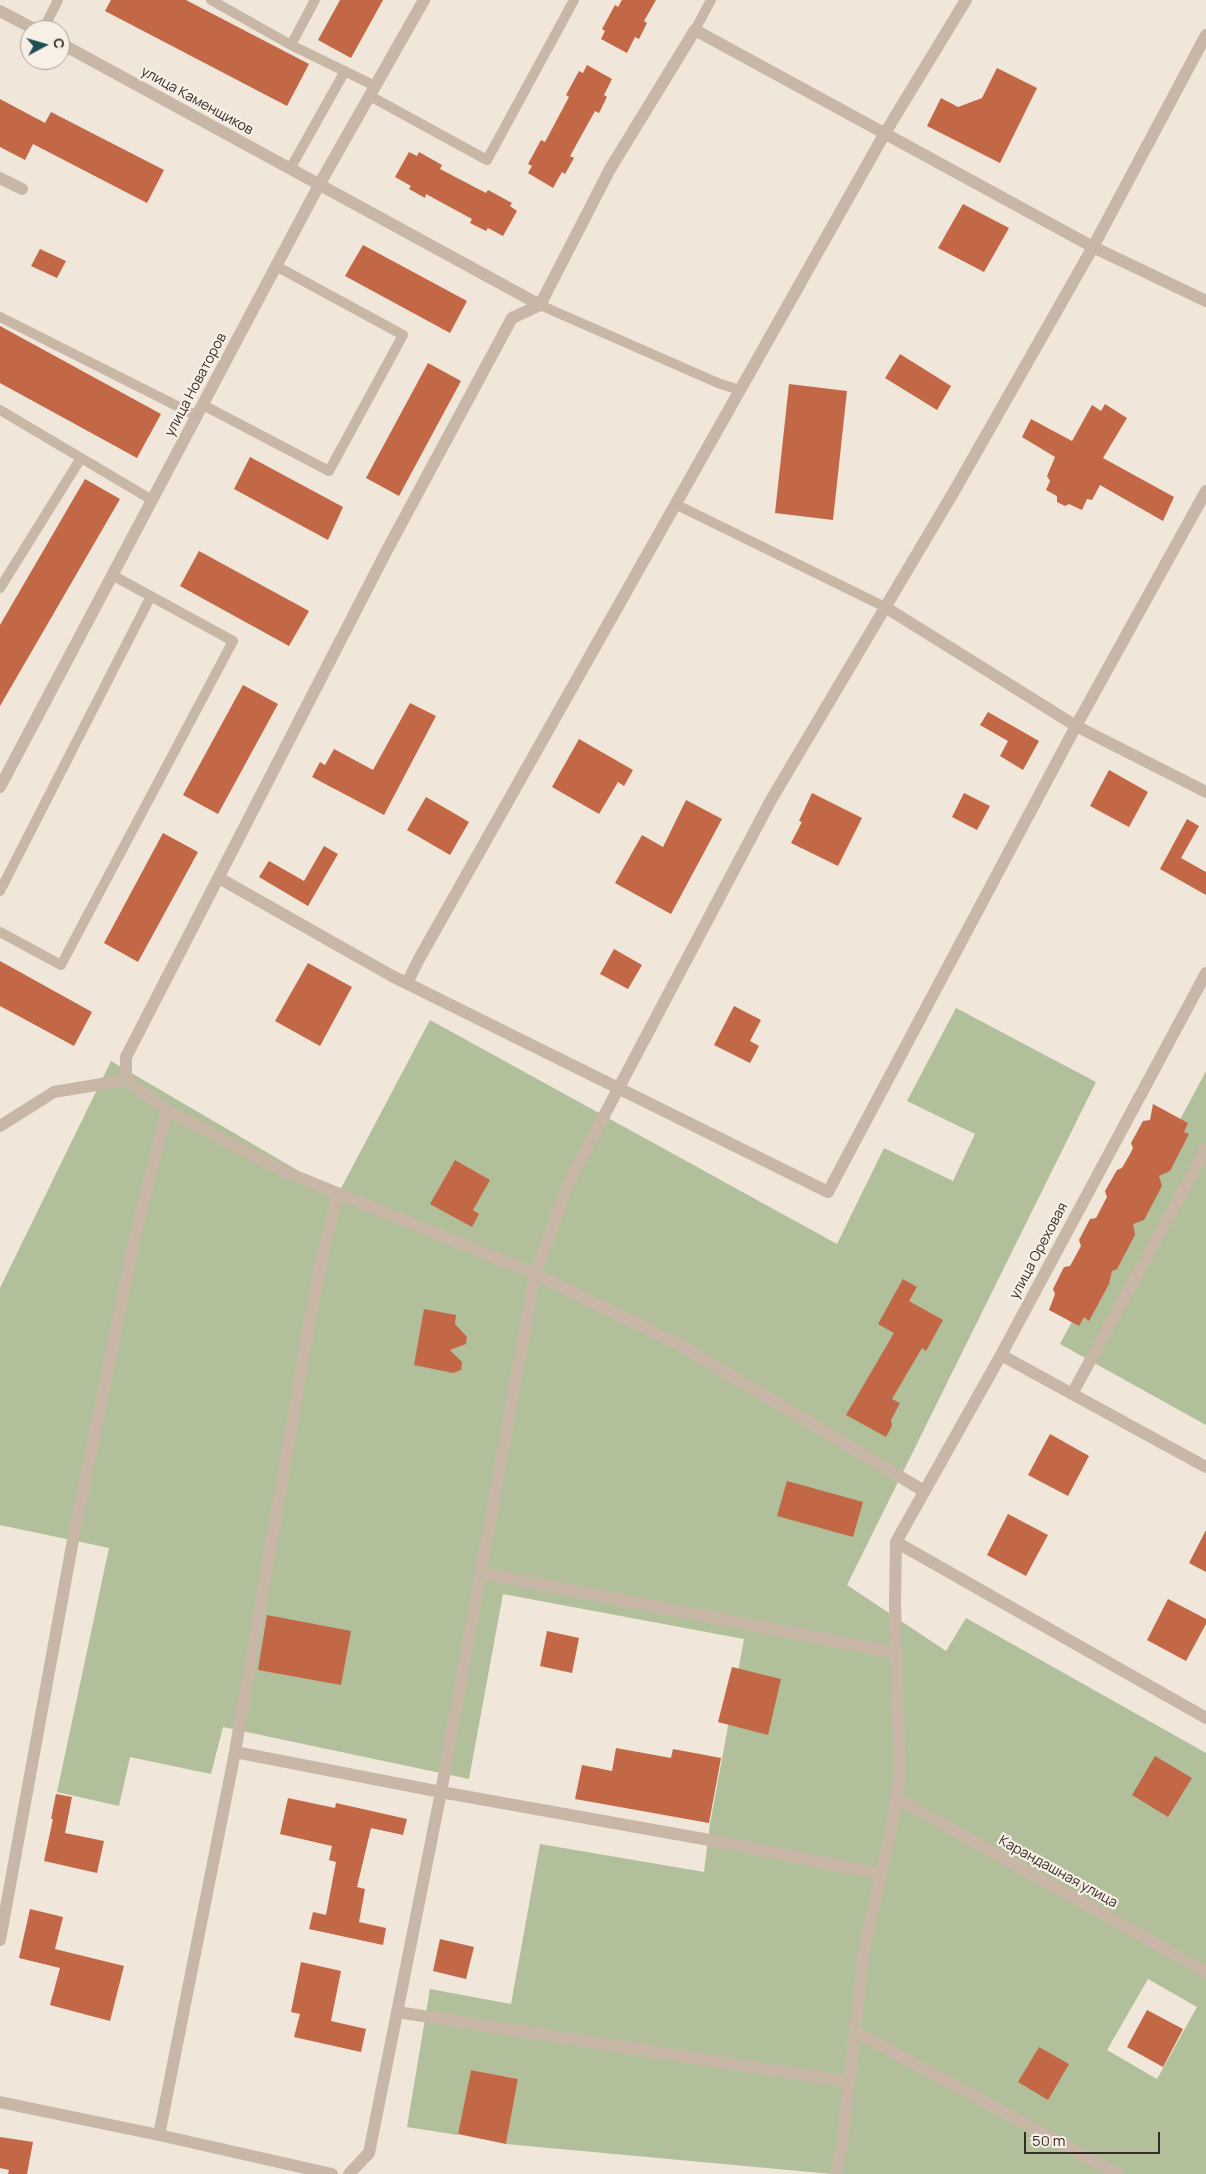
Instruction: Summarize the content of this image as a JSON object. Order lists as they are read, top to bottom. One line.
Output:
{"streets":{"street":["улица Каменщиков","улица Новаторов","улица Ореховая","Карандашная улица"]},"crossings":[["улица Каменщиков","улица Новаторов"]],"scale_bar":"50 m","north":"right"}
